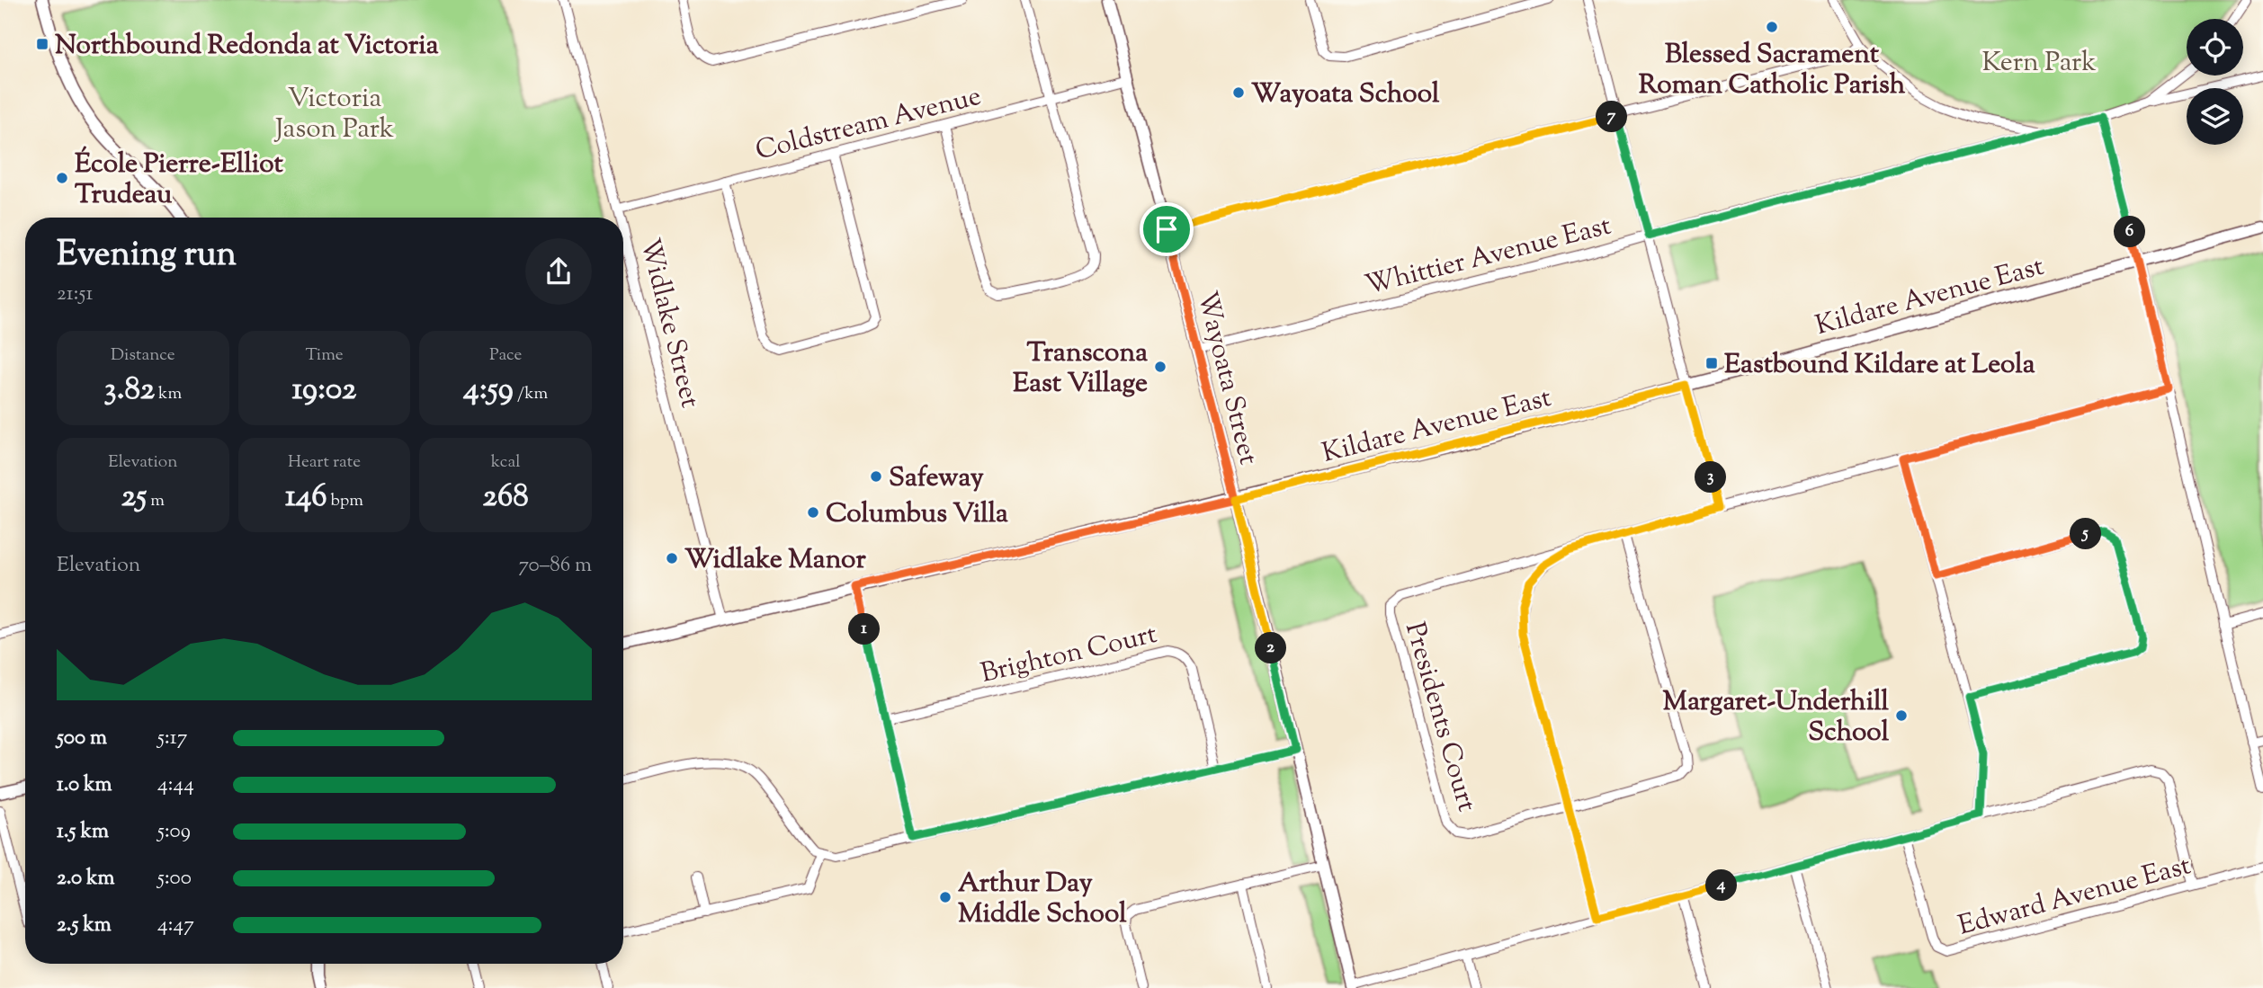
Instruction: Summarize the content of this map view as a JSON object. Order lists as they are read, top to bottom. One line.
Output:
{"streets":{"street":["Coldstream Avenue","Whittier Avenue East","Kildare Avenue East","Widlake Street","Wayoata Street","Brighton Court","Presidents Court","Edward Avenue East"]},"crossings":[["Coldstream Avenue","Widlake Street"],["Coldstream Avenue","Wayoata Street"],["Whittier Avenue East","Wayoata Street"],["Kildare Avenue East","Widlake Street"],["Kildare Avenue East","Wayoata Street"]],"parks":["Kern Park","Victoria Jason Park"],"places":{"other":["Blessed Sacrament Roman Catholic Parish","Wayoata School","École Pierre-Elliot Trudeau","Transcona East Village","Safeway","Columbus Villa","Widlake Manor","Margaret-Underhill School","Arthur Day Middle School"],"transit":["Northbound Redonda at Victoria","Eastbound Kildare at Leola"]},"page":{"pins":["7","6","3","5","1","2","4"],"heading":["Evening run","21:51"],"stats":[["Distance","3.82 km"],["Time","19:02"],["Pace","4:59 /km"],["Elevation","25 m"],["Heart rate","146 bpm"],["kcal","268"]],"chart":["Elevation","70–86 m"],"list":[{"name":"500 m","note":"5:17"},{"name":"1.0 km","note":"4:44"},{"name":"1.5 km","note":"5:09"},{"name":"2.0 km","note":"5:00"},{"name":"2.5 km","note":"4:47"}]}}
